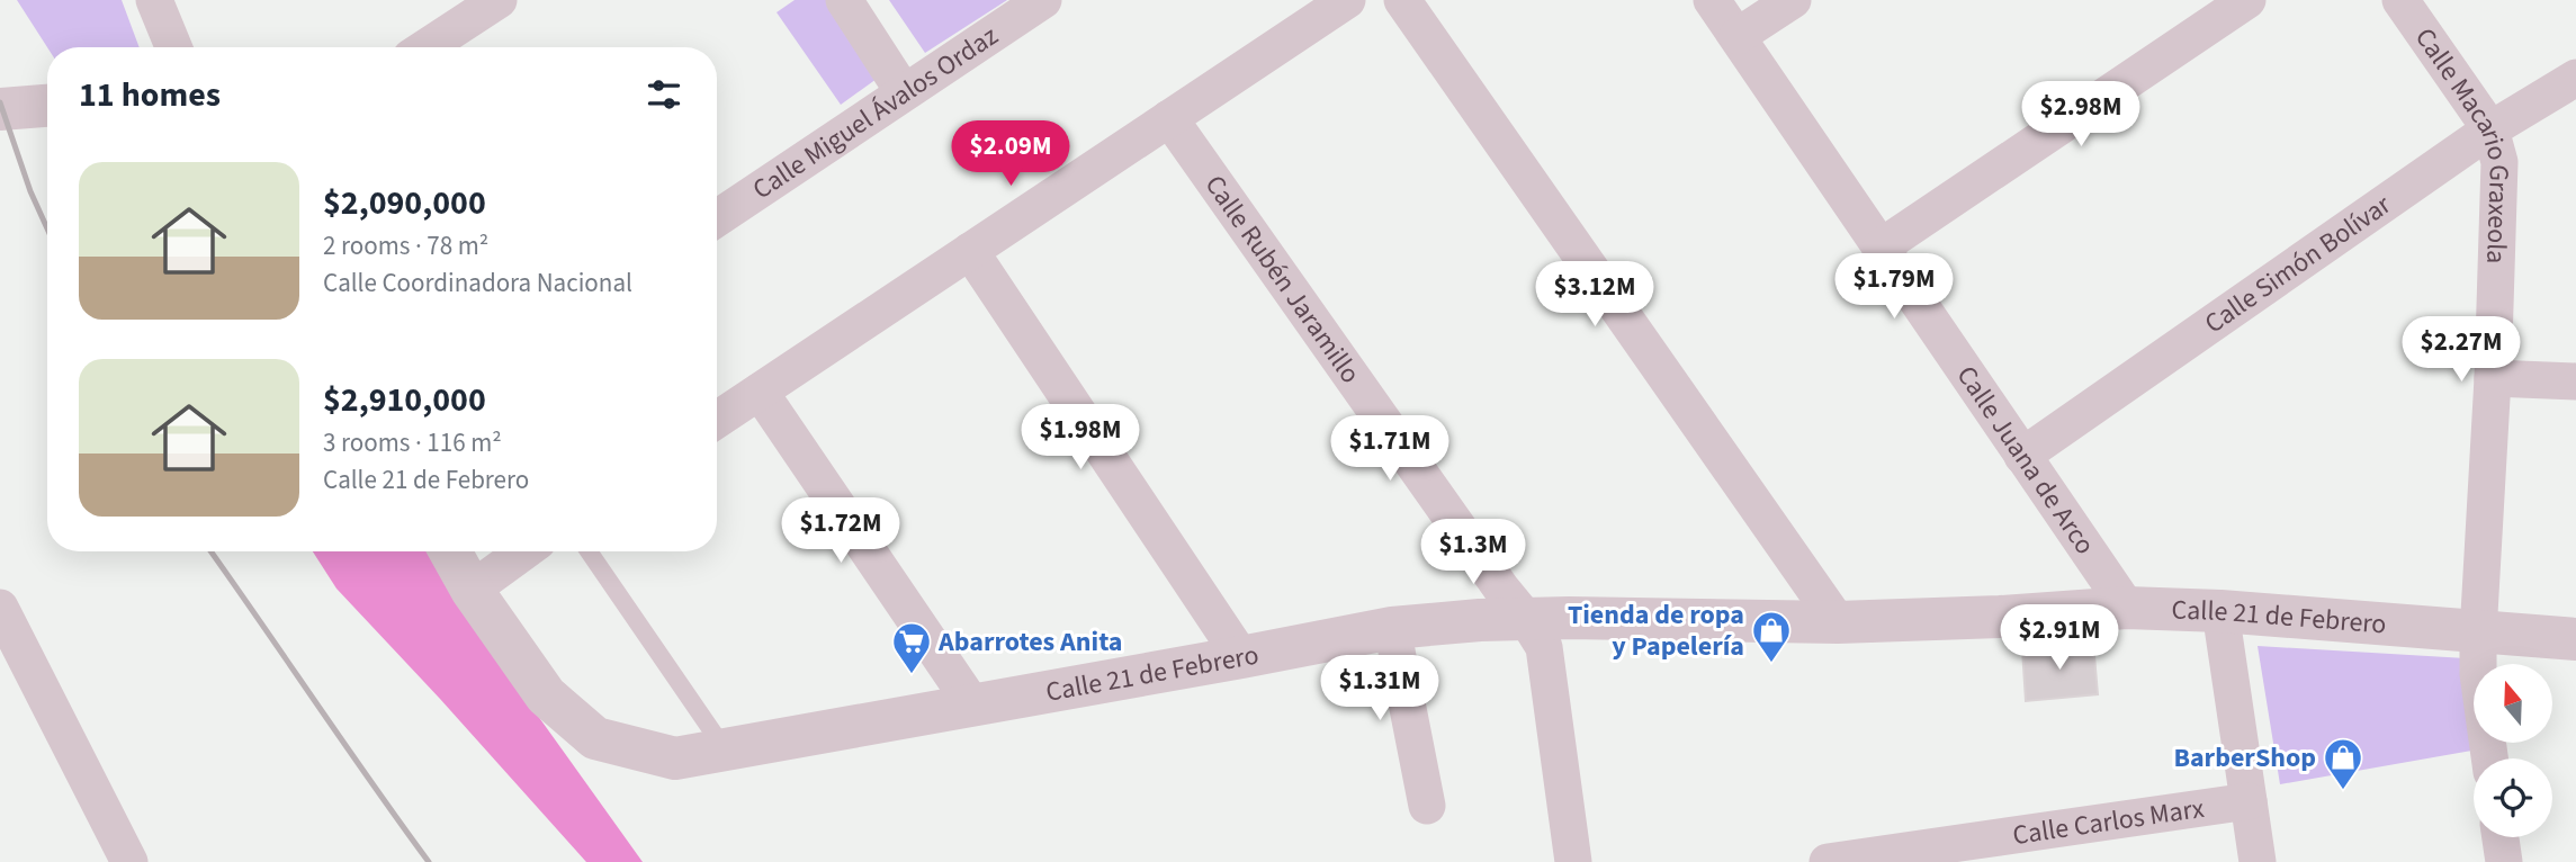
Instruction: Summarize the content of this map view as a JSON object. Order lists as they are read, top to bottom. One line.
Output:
{"streets":{"street":["Calle Miguel Ávalos Ordaz","Calle Macario Graxeola","Calle Simón Bolívar","Calle Rubén Jaramillo","Calle Juana de Arco","Calle 21 de Febrero","Calle Carlos Marx"]},"crossings":[["Calle Macario Graxeola","Calle Simón Bolívar"],["Calle Macario Graxeola","Calle 21 de Febrero"],["Calle Simón Bolívar","Calle Juana de Arco"],["Calle Rubén Jaramillo","Calle 21 de Febrero"],["Calle Juana de Arco","Calle 21 de Febrero"]],"places":{"shop":["Tienda de ropa y Papelería","BarberShop"],"supermarket":["Abarrotes Anita"]},"north":"top","page":{"heading":"11 homes","price":["$2.98M","$2.09M","$1.79M","$3.12M","$2.27M","$1.98M","$1.71M","$1.72M","$1.3M","$2.91M","$1.31M"],"list":[{"name":"$2,090,000","note":"2 rooms · 78 m² · Calle Coordinadora Nacional"},{"name":"$2,910,000","note":"3 rooms · 116 m² · Calle 21 de Febrero"}]}}
